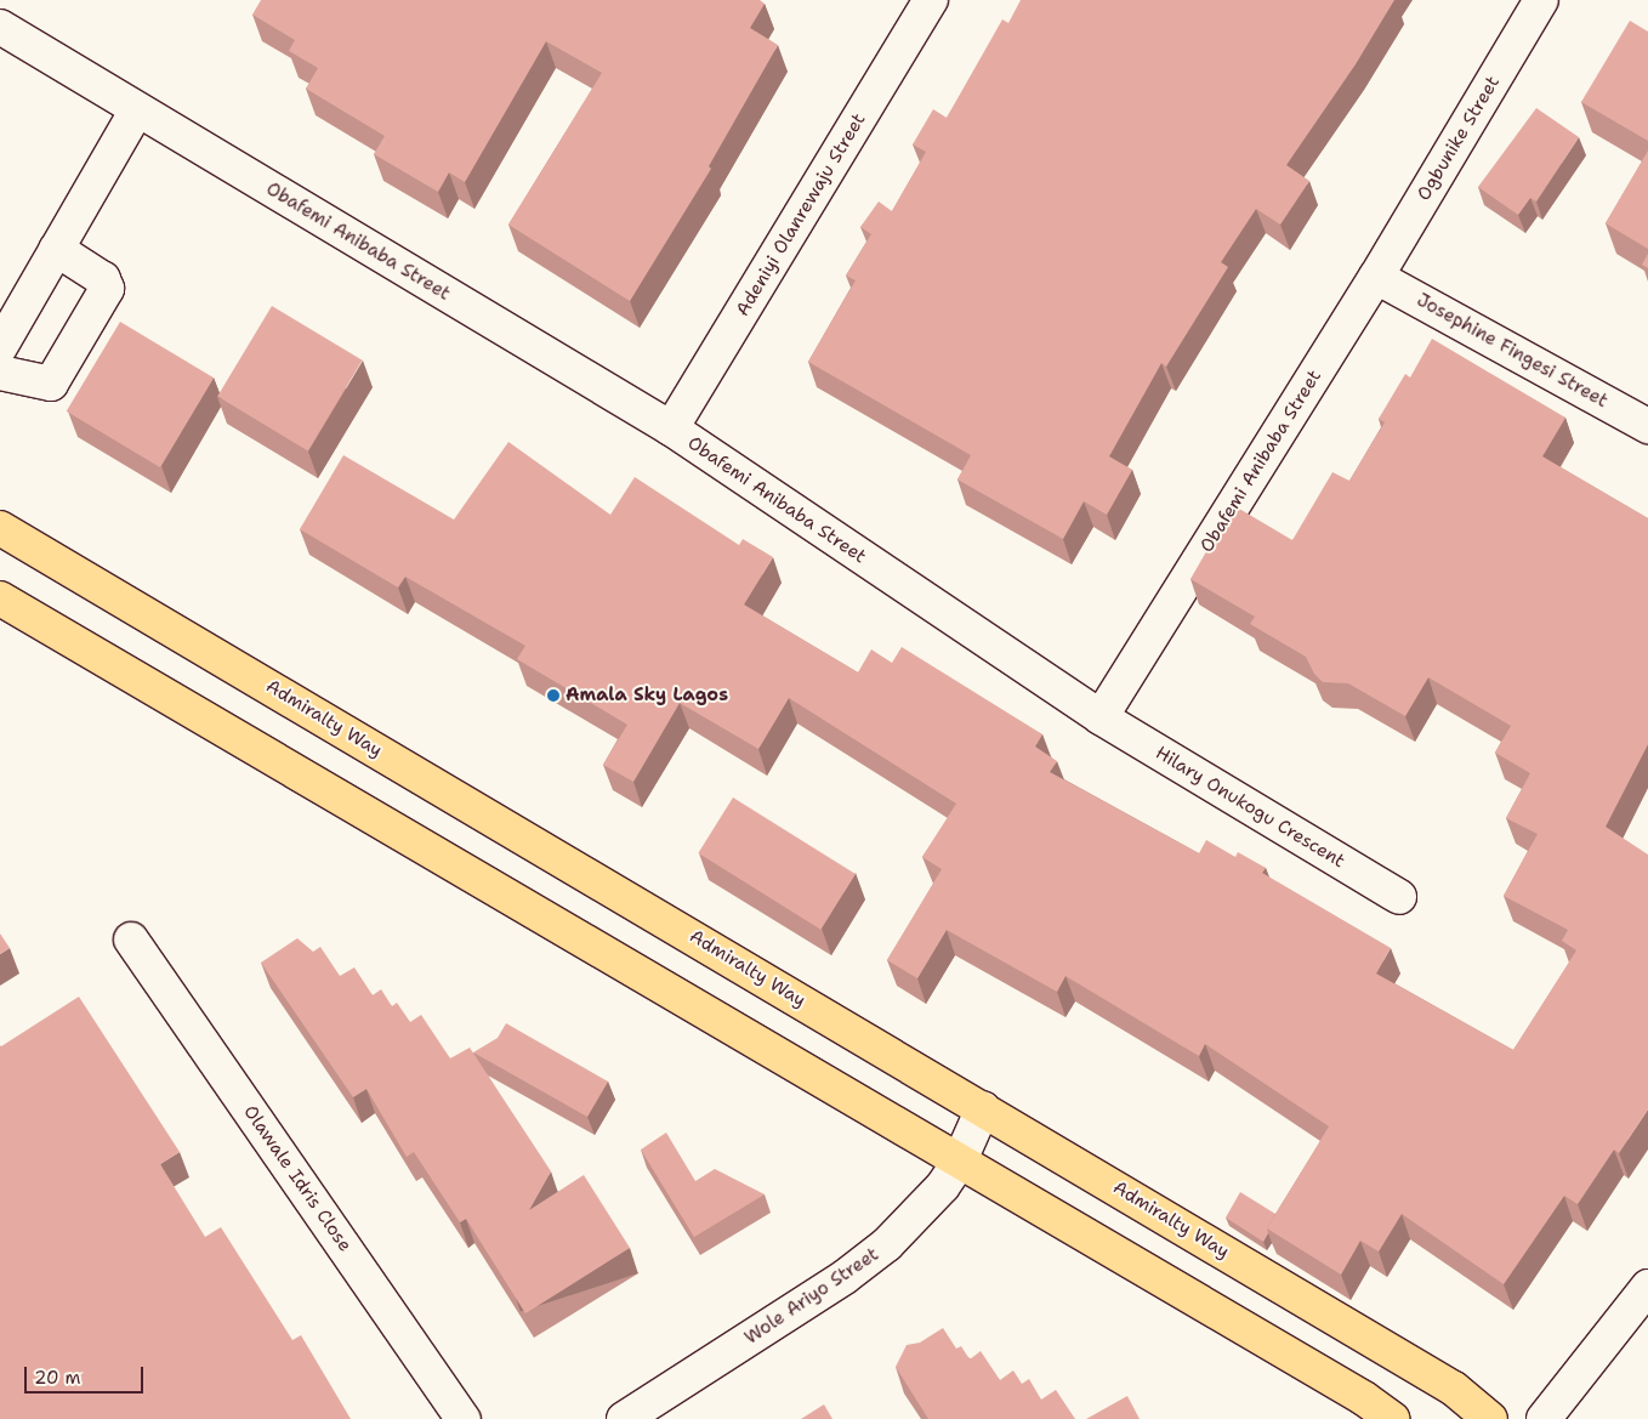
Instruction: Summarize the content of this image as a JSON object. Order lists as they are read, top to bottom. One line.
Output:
{"streets":{"main road":["Admiralty Way"],"street":["Ogbunike Street","Adeniyi Olanrewaju Street","Obafemi Anibaba Street","Josephine Fingesi Street","Hilary Onukogu Crescent","Olawale Idris Close","Wole Ariyo Street"]},"crossings":[["Ogbunike Street","Obafemi Anibaba Street"],["Ogbunike Street","Josephine Fingesi Street"],["Adeniyi Olanrewaju Street","Obafemi Anibaba Street"],["Obafemi Anibaba Street","Josephine Fingesi Street"],["Obafemi Anibaba Street","Hilary Onukogu Crescent"],["Admiralty Way","Wole Ariyo Street"]],"places":["Amala Sky Lagos"],"scale_bar":"20 m"}
